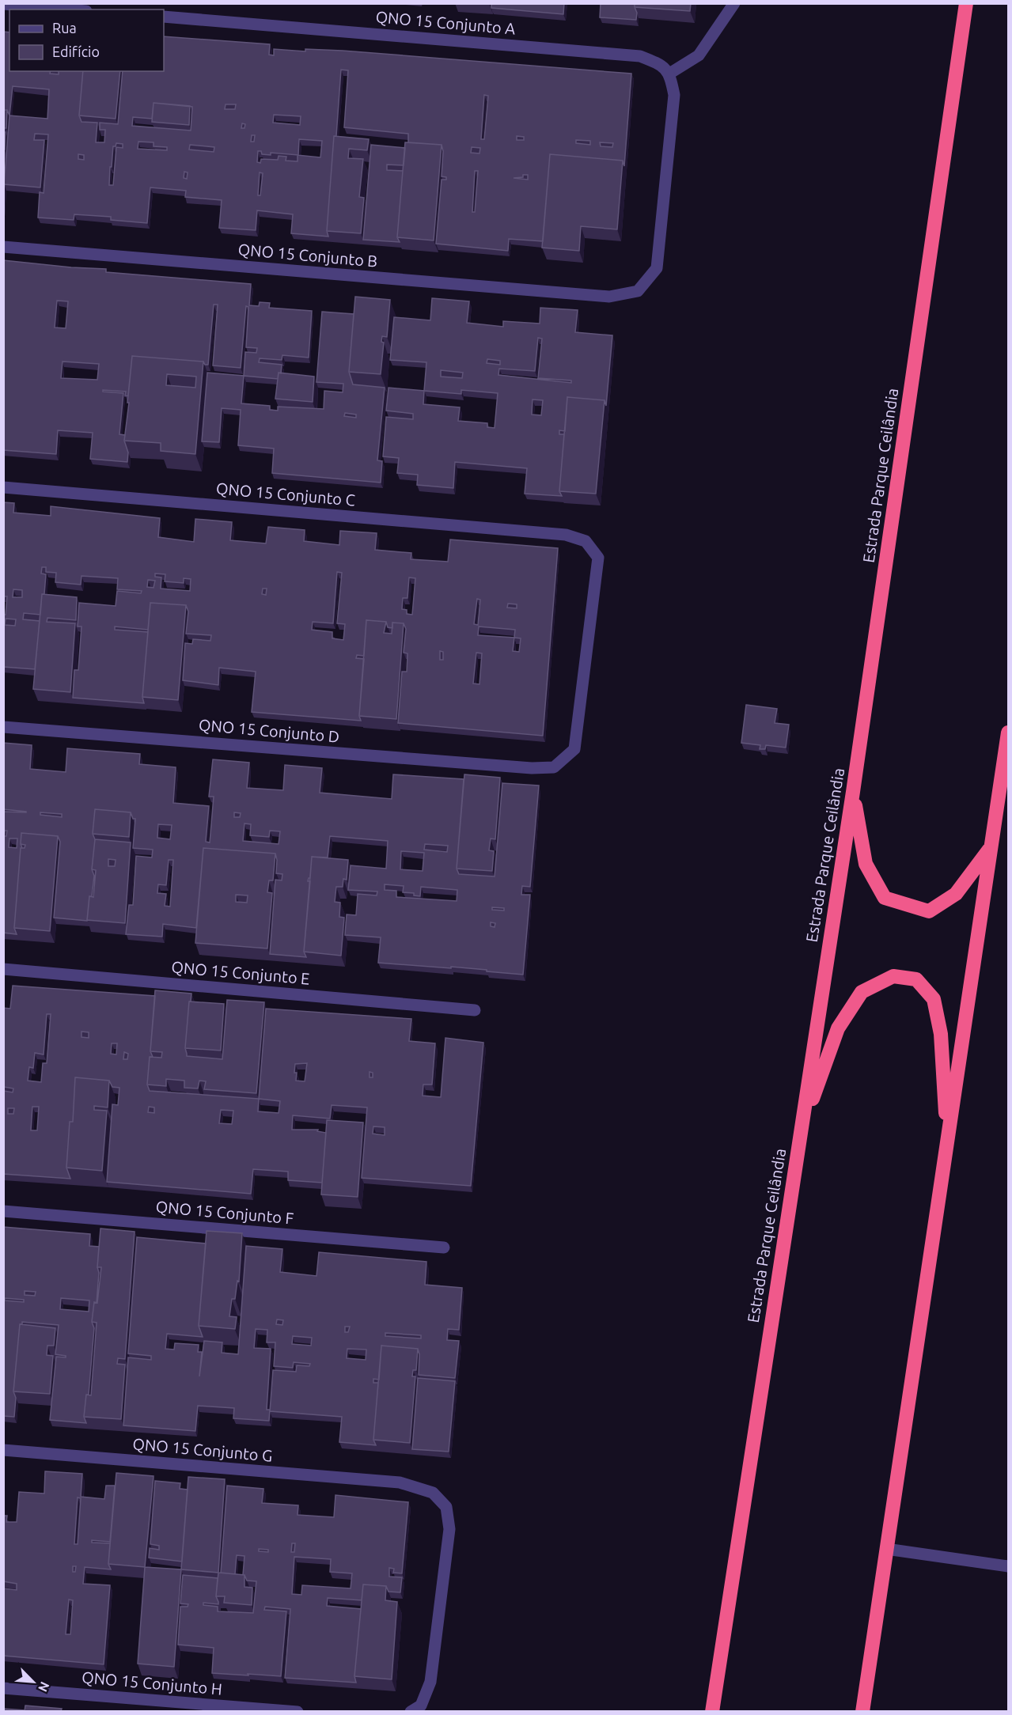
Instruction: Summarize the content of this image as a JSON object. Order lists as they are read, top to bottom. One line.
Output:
{"streets":{"highway":["Estrada Parque Ceilândia"],"street":["QNO 15 Conjunto A","QNO 15 Conjunto B","QNO 15 Conjunto C","QNO 15 Conjunto D","QNO 15 Conjunto E","QNO 15 Conjunto F","QNO 15 Conjunto G","QNO 15 Conjunto H"]},"crossings":[["QNO 15 Conjunto A","QNO 15 Conjunto B"],["QNO 15 Conjunto C","QNO 15 Conjunto D"]],"legend":["Rua","Edifício"],"north":"bottom right"}
